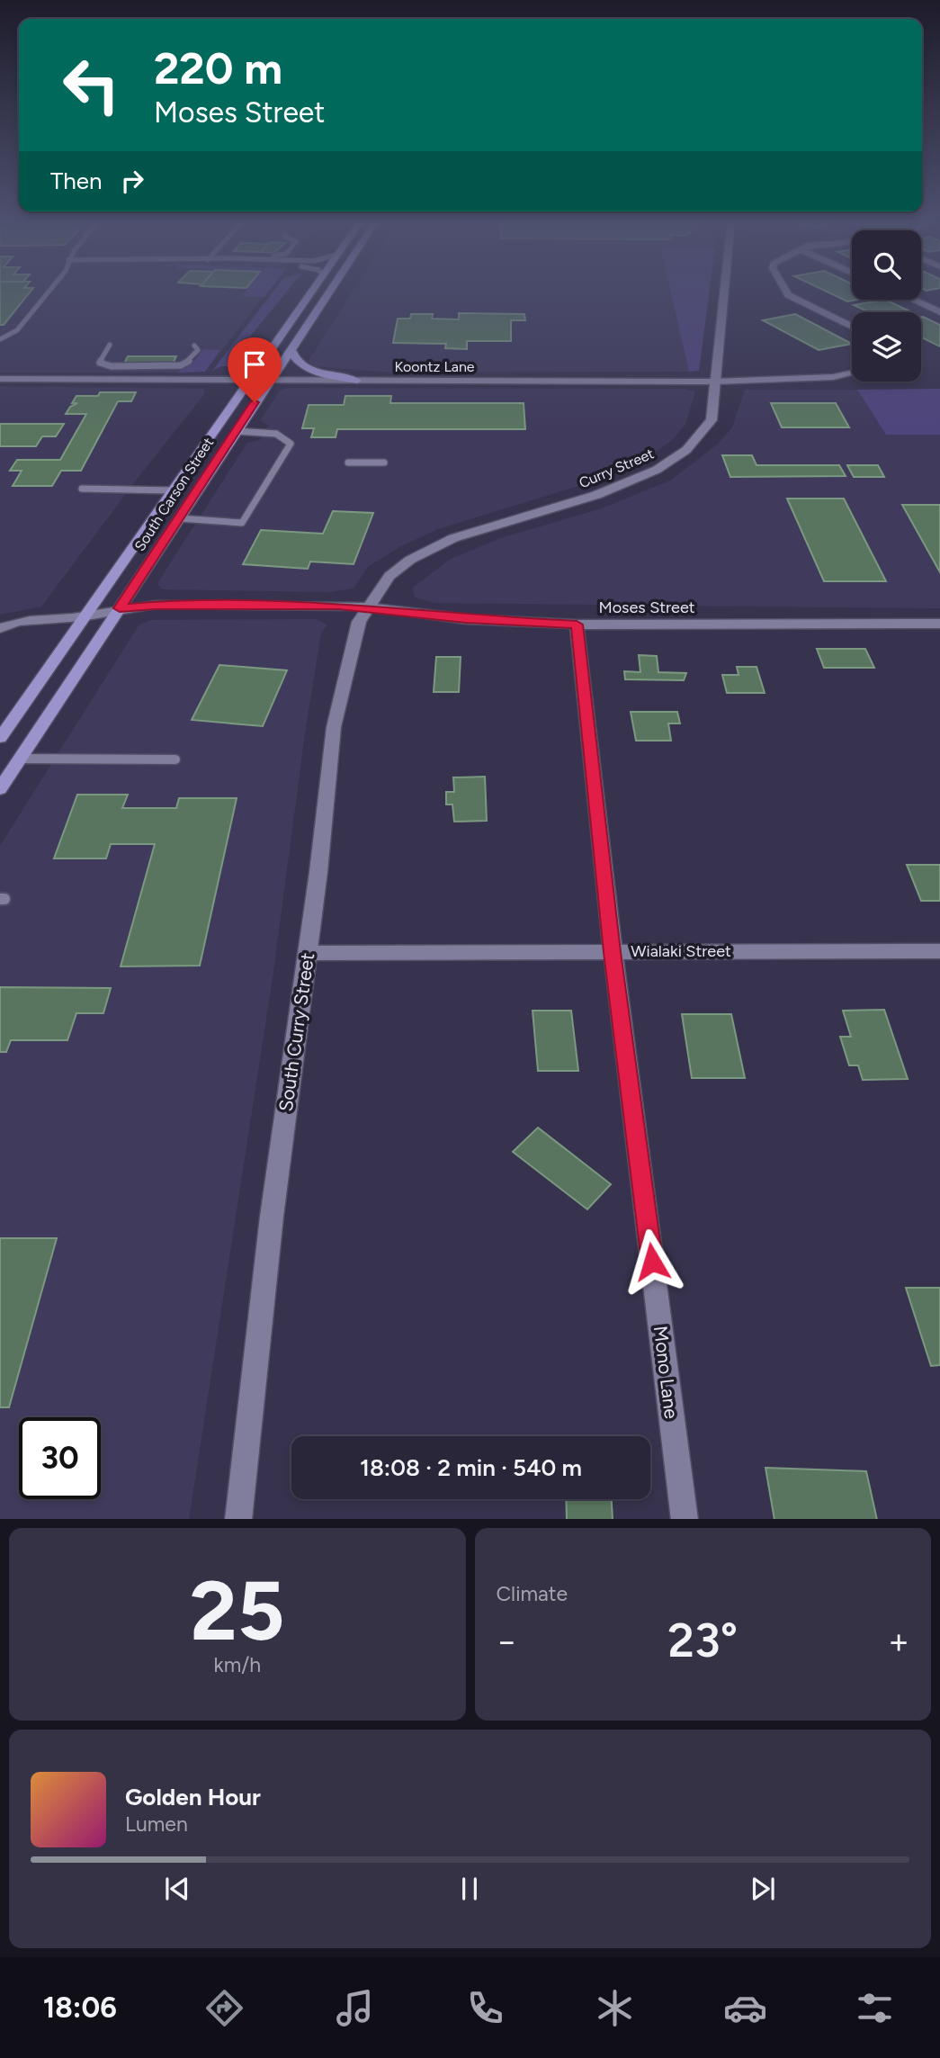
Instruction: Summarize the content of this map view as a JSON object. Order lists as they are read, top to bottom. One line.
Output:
{"streets":{"main road":["South Carson Street"],"street":["Koontz Lane","Curry Street","Moses Street","Wialaki Street","South Curry Street","Mono Lane"]},"crossings":[["Koontz Lane","Curry Street"],["Koontz Lane","South Carson Street"],["Curry Street","South Curry Street"],["South Carson Street","Moses Street"],["Moses Street","South Curry Street"],["Moses Street","Mono Lane"],["Wialaki Street","South Curry Street"],["Wialaki Street","Mono Lane"]],"page":{"turn":["220 m","Moses Street"],"then":"Then","limit":"30","trip":"18:08 · 2 min · 540 m","tile":[["25","km/h"],"Climate"],"heat":["−","23°","+"],"song":["Golden Hour","Lumen"],"tabs":"18:06"}}
